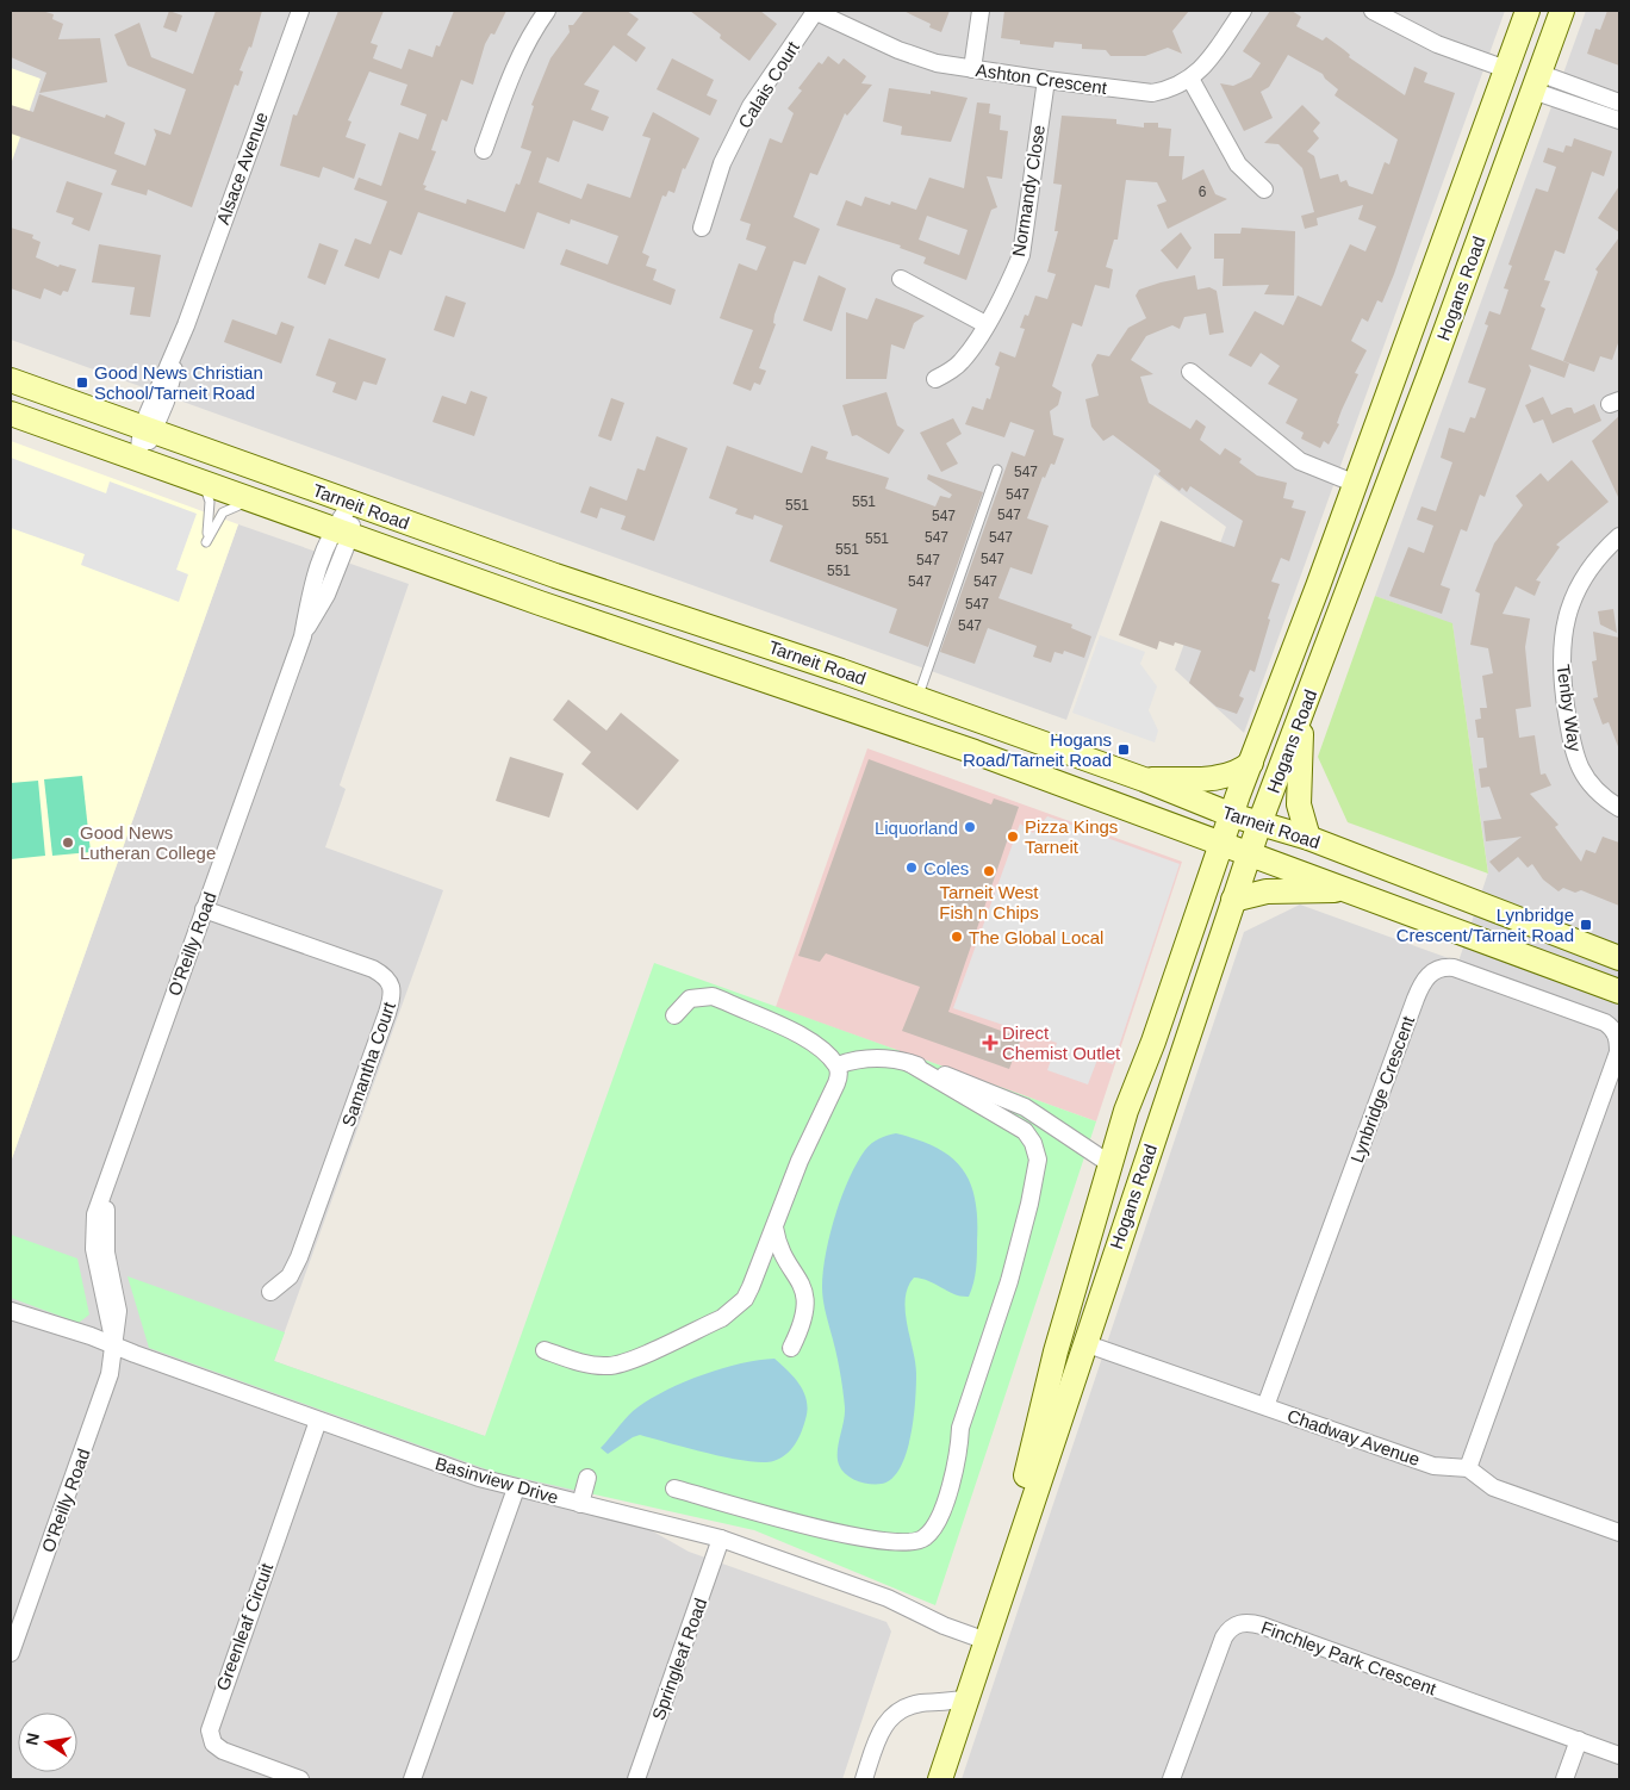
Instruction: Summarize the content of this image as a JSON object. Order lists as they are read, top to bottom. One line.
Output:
{"streets":{"street":["Ashton Crescent","Calais Court","Alsace Avenue","Normandy Close","Hogans Road","Tarneit Road","Tenby Way","O'Reilly Road","Samantha Court","Lynbridge Crescent","Chadway Avenue","Basinview Drive","Greenleaf Circuit","Finchley Park Crescent","Springleaf Road"]},"crossings":[["Ashton Crescent","Calais Court"],["Ashton Crescent","Normandy Close"],["Alsace Avenue","Tarneit Road"],["Hogans Road","Tarneit Road"],["Hogans Road","Chadway Avenue"],["Hogans Road","Basinview Drive"],["Tarneit Road","O'Reilly Road"],["O'Reilly Road","Samantha Court"],["O'Reilly Road","Basinview Drive"],["Lynbridge Crescent","Chadway Avenue"],["Basinview Drive","Greenleaf Circuit"],["Basinview Drive","Springleaf Road"]],"places":{"transit":["Good News Christian School/Tarneit Road","Hogans Road/Tarneit Road","Lynbridge Crescent/Tarneit Road"],"other":["Liquorland","Pizza Kings Tarneit","Good News Lutheran College","Coles","Tarneit West Fish n Chips","The Global Local"],"health":["Direct Chemist Outlet"]},"house_numbers":["6","547","547","551","551","547","547","547","547","551","551","547","547","551","547","547","547","547"],"north":"left"}
